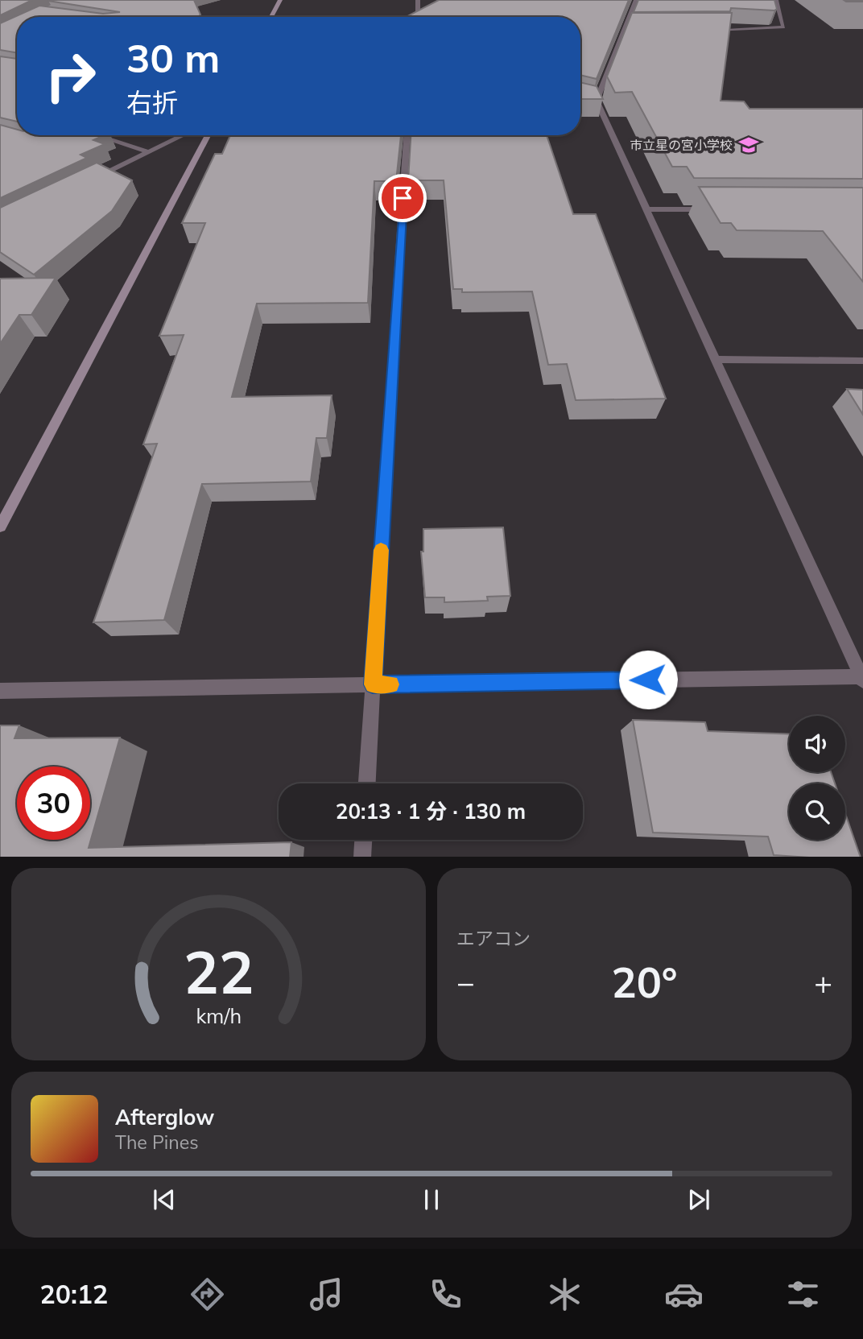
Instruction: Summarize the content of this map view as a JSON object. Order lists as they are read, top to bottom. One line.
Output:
{"places":{"school or university":["市立星の宮小学校"]},"page":{"turn":["30 m","右折"],"limit":"30","trip":"20:13 · 1 分 · 130 m","tile":"エアコン","heat":["−","20°","+"],"song":["Afterglow","The Pines"],"tabs":"20:12","gauge":["22","km/h"]}}
